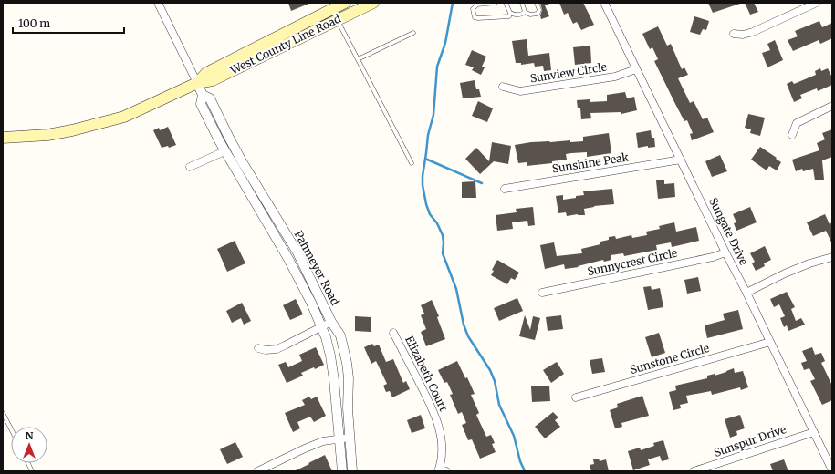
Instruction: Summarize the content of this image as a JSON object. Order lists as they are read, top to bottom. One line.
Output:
{"streets":{"main road":["West County Line Road"],"street":["Sunview Circle","Sunshine Peak","Sungate Drive","Sunnycrest Circle","Pahmeyer Road","Sunstone Circle","Elizabeth Court","Sunspur Drive"]},"crossings":[["West County Line Road","Pahmeyer Road"],["Sunview Circle","Sungate Drive"],["Sunshine Peak","Sungate Drive"],["Sungate Drive","Sunnycrest Circle"],["Sungate Drive","Sunstone Circle"],["Sungate Drive","Sunspur Drive"]],"scale_bar":"100 m","north":"top"}
